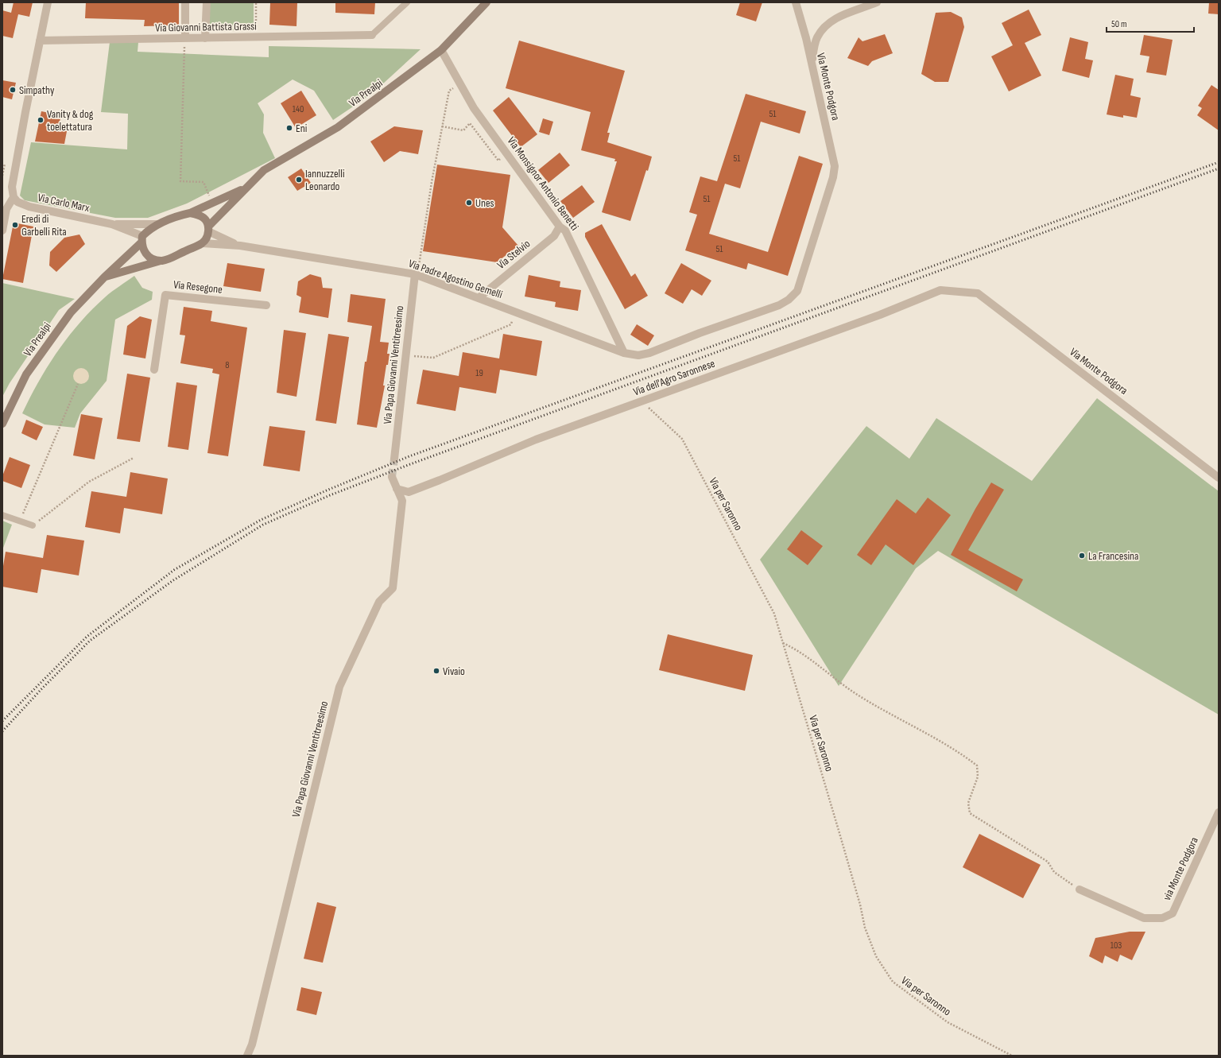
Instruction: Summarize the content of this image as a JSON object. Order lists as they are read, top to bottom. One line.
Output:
{"streets":{"street":["Via Giovanni Battista Grassi","Via Monte Podgora","Via Prealpi","Via Monsignor Antonio Benetti","Via Carlo Marx","Via Stelvio","Via Padre Agostino Gemelli","Via Resegone","Via Papa Giovanni Ventitreesimo","Via dell'Agro Saronnese","via Monte Podgora"],"path":["Via per Saronno"]},"crossings":[["Via Monte Podgora","Via Padre Agostino Gemelli"],["Via Monte Podgora","Via dell'Agro Saronnese"],["Via Prealpi","Via Monsignor Antonio Benetti"],["Via Prealpi","Via Carlo Marx"],["Via Prealpi","Via Padre Agostino Gemelli"],["Via Monsignor Antonio Benetti","Via Stelvio"],["Via Monsignor Antonio Benetti","Via Padre Agostino Gemelli"],["Via Stelvio","Via Padre Agostino Gemelli"],["Via Padre Agostino Gemelli","Via Papa Giovanni Ventitreesimo"],["Via Papa Giovanni Ventitreesimo","Via dell'Agro Saronnese"],["Via dell'Agro Saronnese","Via per Saronno"]],"places":["Simpathy","Vanity & dog toelettatura","Eni","Iannuzzelli Leonardo","Unes","Eredi di Garbelli Rita","La Francesina","Vivaio"],"house_numbers":["140","51","51","51","51","8","19","103"],"scale_bar":"50 m"}
